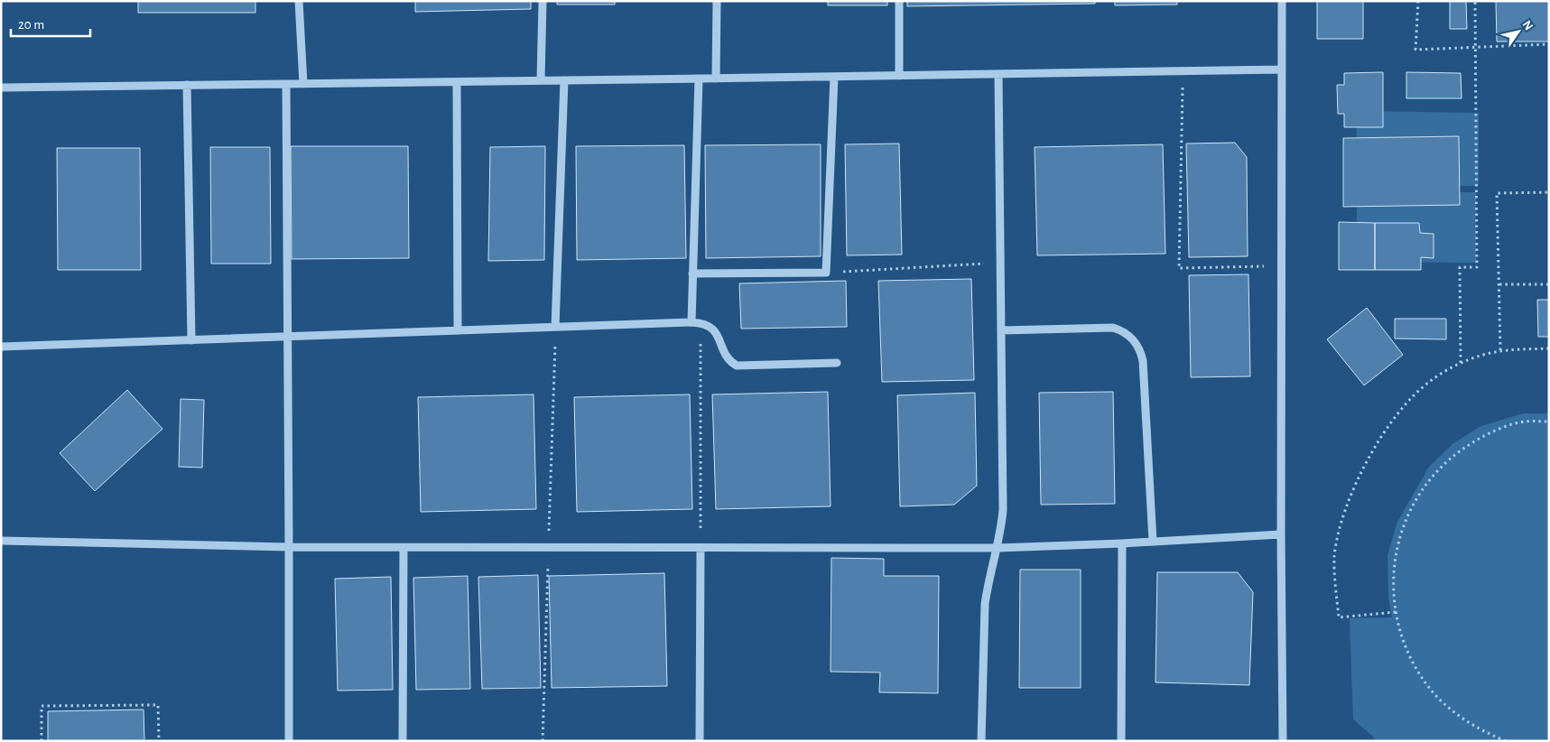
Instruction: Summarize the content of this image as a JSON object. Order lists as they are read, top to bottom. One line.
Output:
{"scale_bar":"20 m","north":"top right"}
